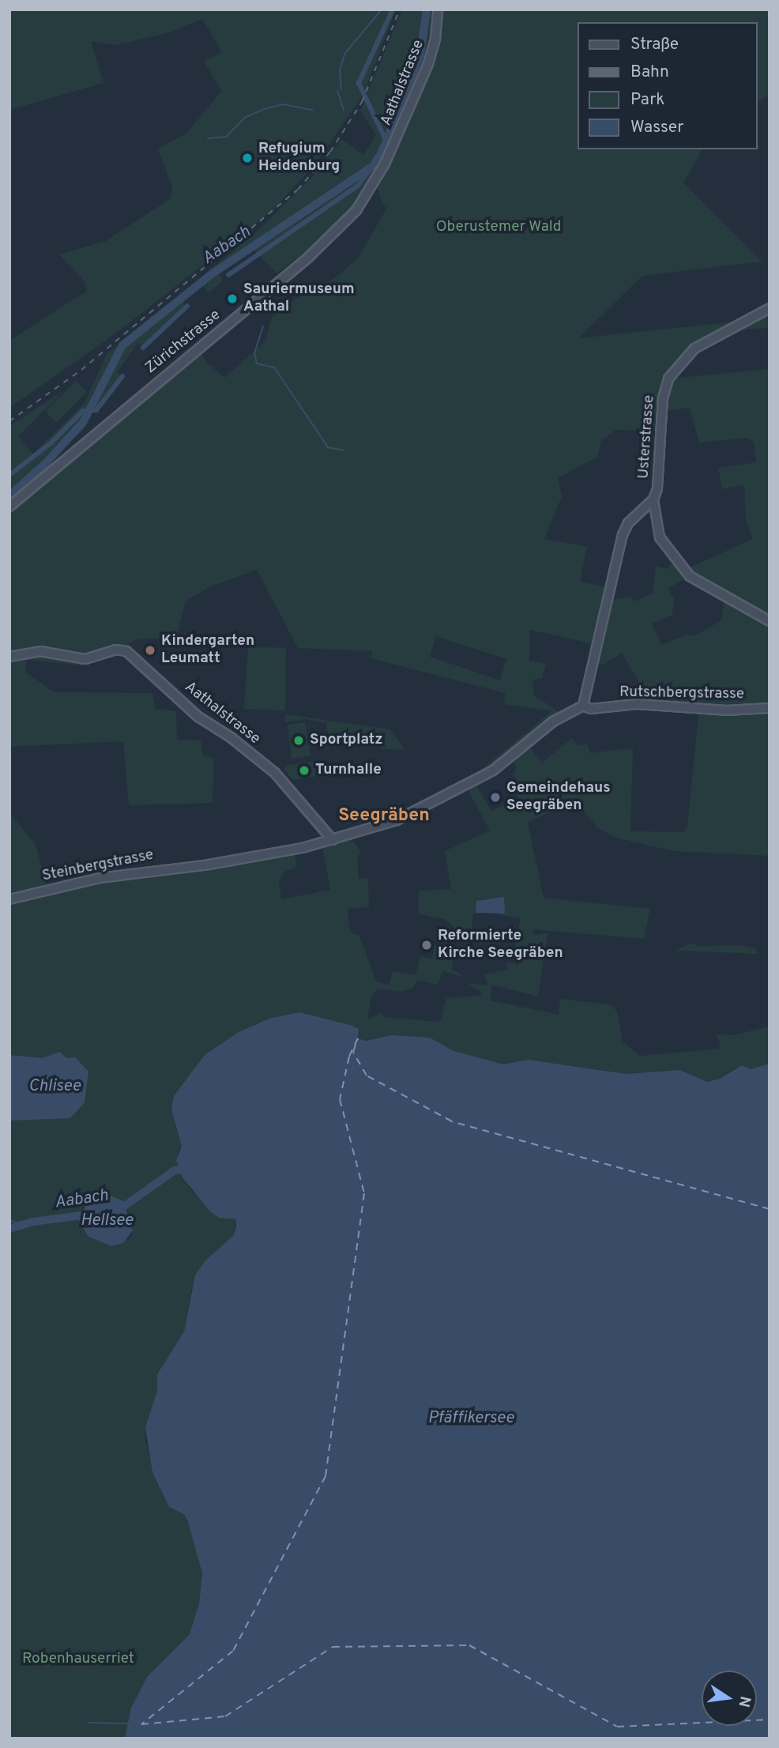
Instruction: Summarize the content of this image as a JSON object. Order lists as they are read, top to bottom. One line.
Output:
{"streets":{"street":["Aathalstrasse","Zürichstrasse","Usterstrasse","Rutschbergstrasse","Steinbergstrasse"]},"crossings":[["Aathalstrasse","Zürichstrasse"],["Aathalstrasse","Steinbergstrasse"],["Usterstrasse","Rutschbergstrasse"]],"districts":["Seegräben"],"water":["Aabach","Chlisee","Hellsee","Pfäffikersee"],"parks":["Oberustemer Wald","Robenhauserriet"],"places":["Refugium Heidenburg","Sauriermuseum Aathal","Kindergarten Leumatt","Sportplatz","Turnhalle","Gemeindehaus Seegräben","Reformierte Kirche Seegräben"],"legend":["Straße","Bahn","Park","Wasser"],"north":"right"}
